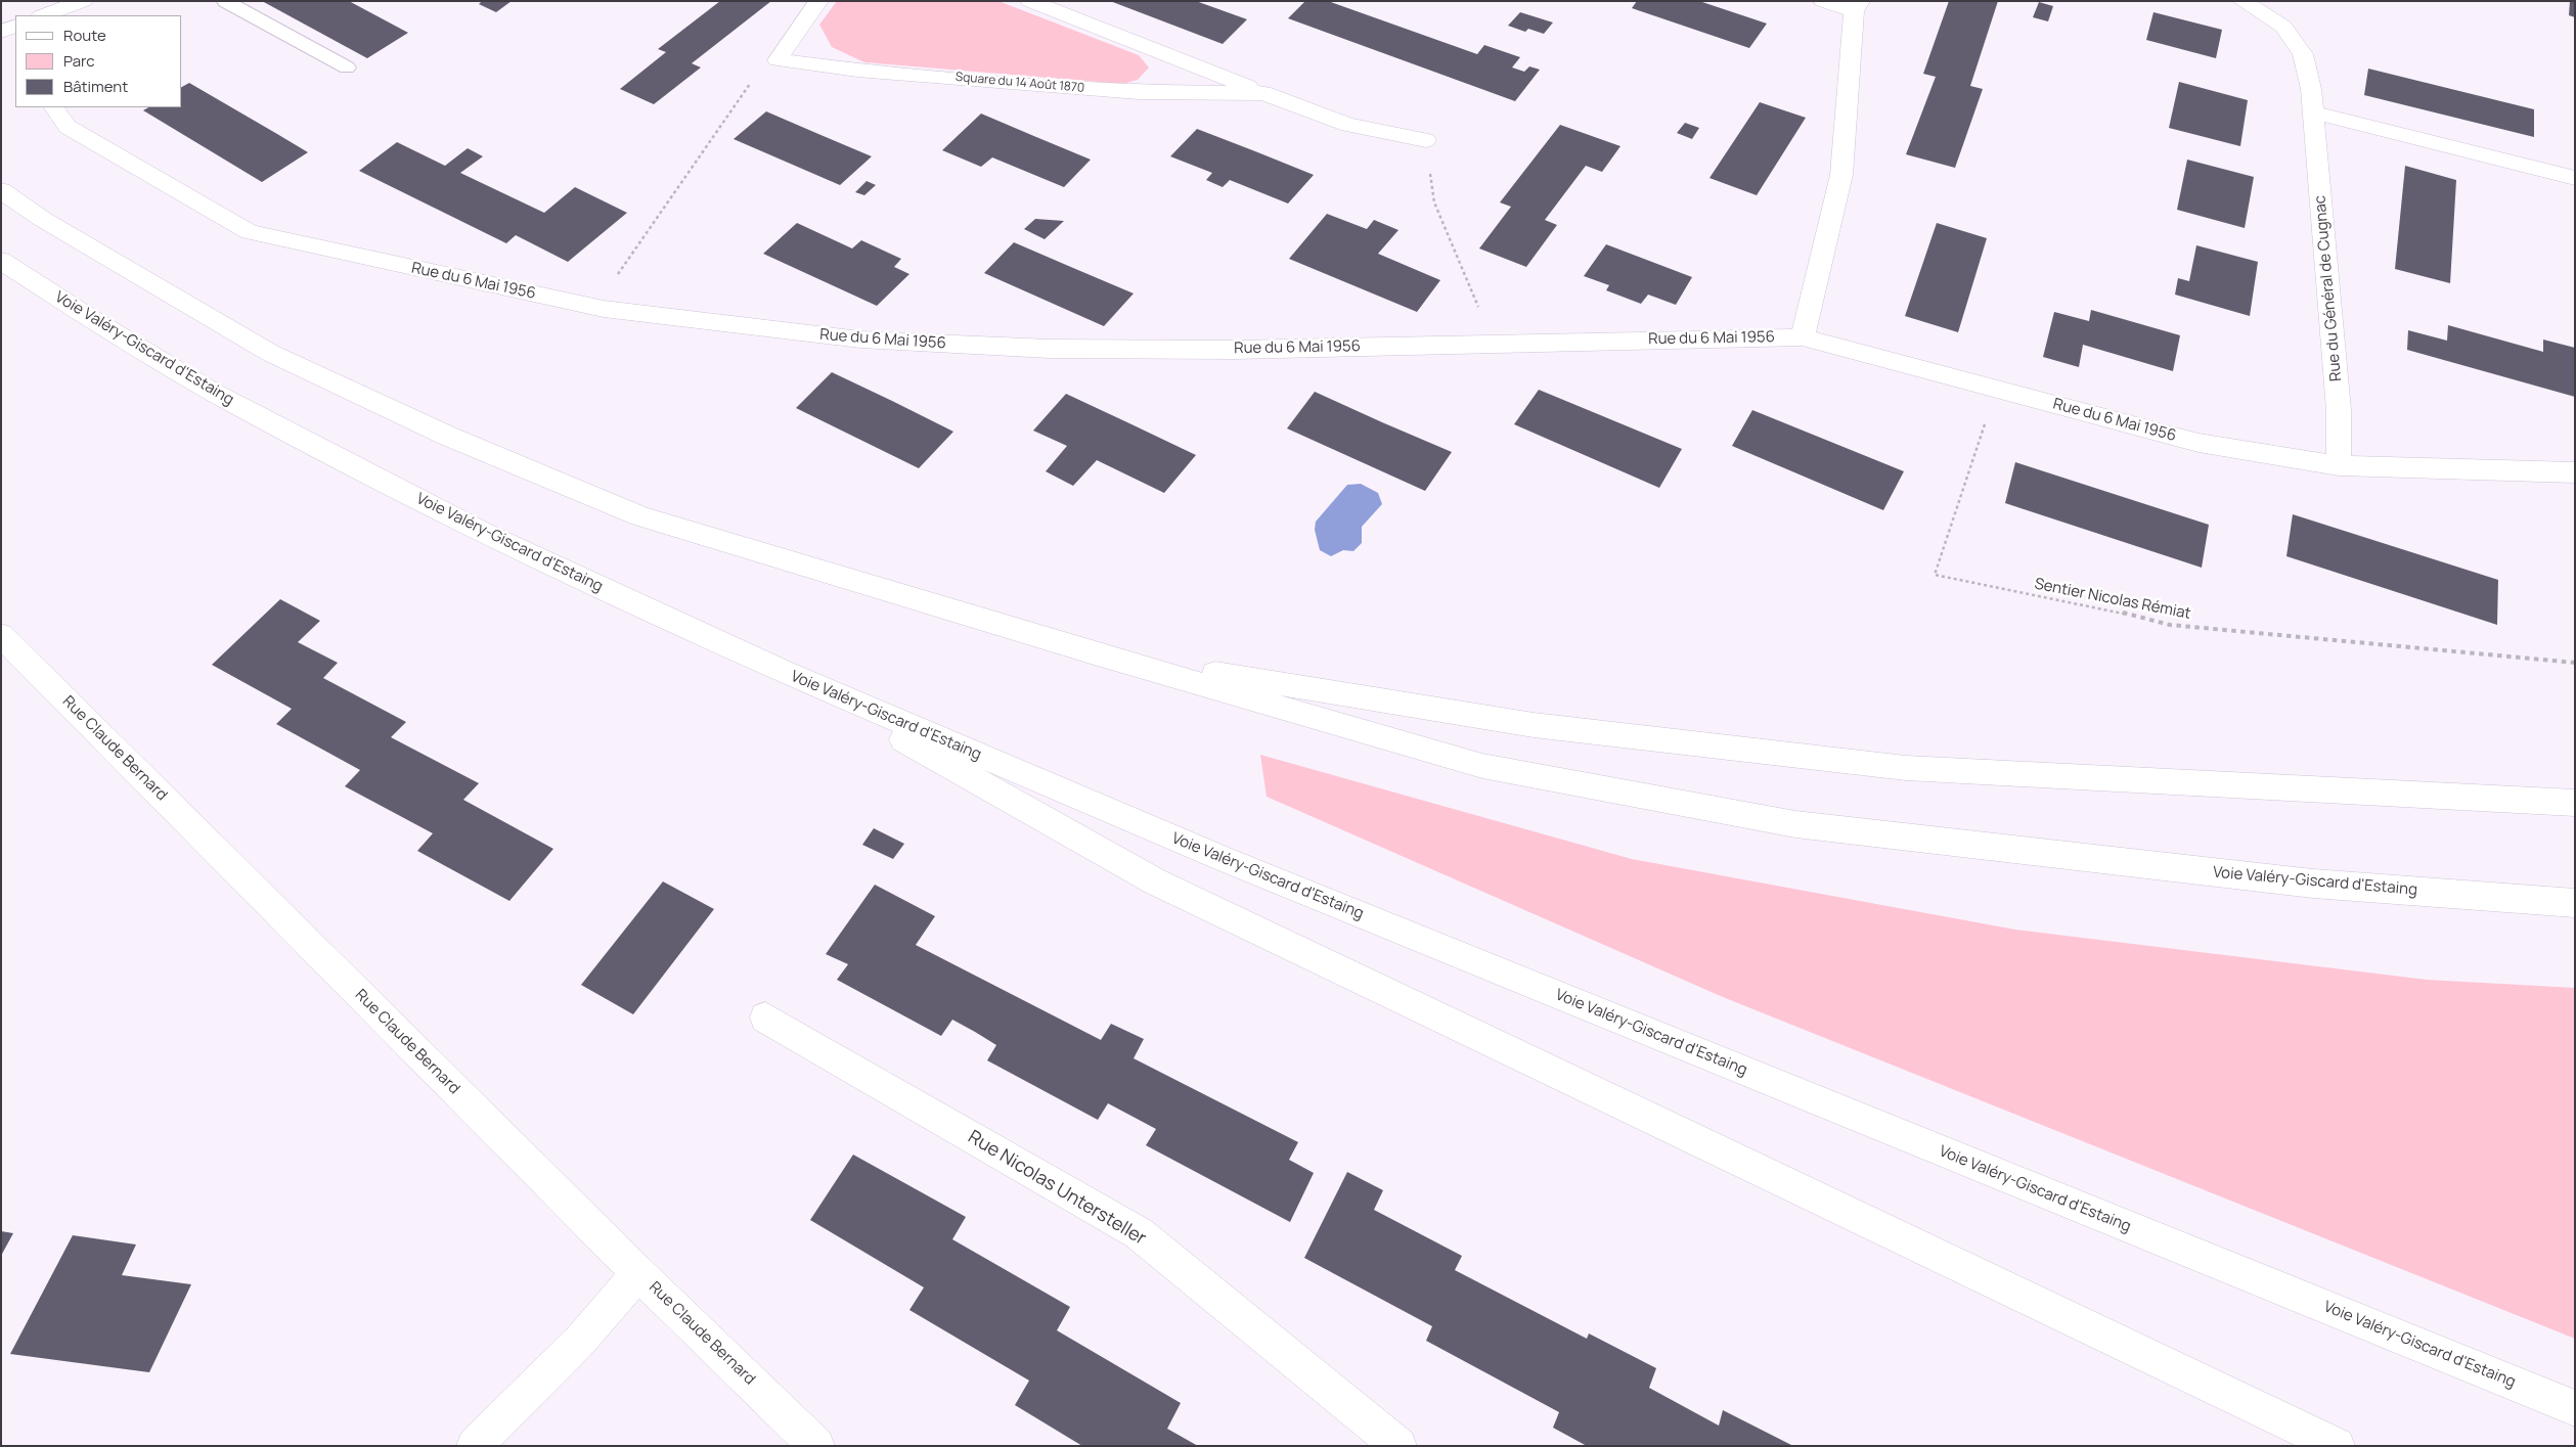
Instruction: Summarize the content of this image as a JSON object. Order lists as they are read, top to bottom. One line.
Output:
{"streets":{"main road":["Square du 14 Août 1870","Rue du 6 Mai 1956","Rue du Général de Cugnac","Voie Valéry-Giscard d'Estaing","Rue Claude Bernard","Rue Nicolas Untersteller"],"path":["Sentier Nicolas Rémiat"]},"crossings":[["Rue du 6 Mai 1956","Rue du Général de Cugnac"],["Rue du 6 Mai 1956","Sentier Nicolas Rémiat"]],"legend":["Route","Parc","Bâtiment"]}
